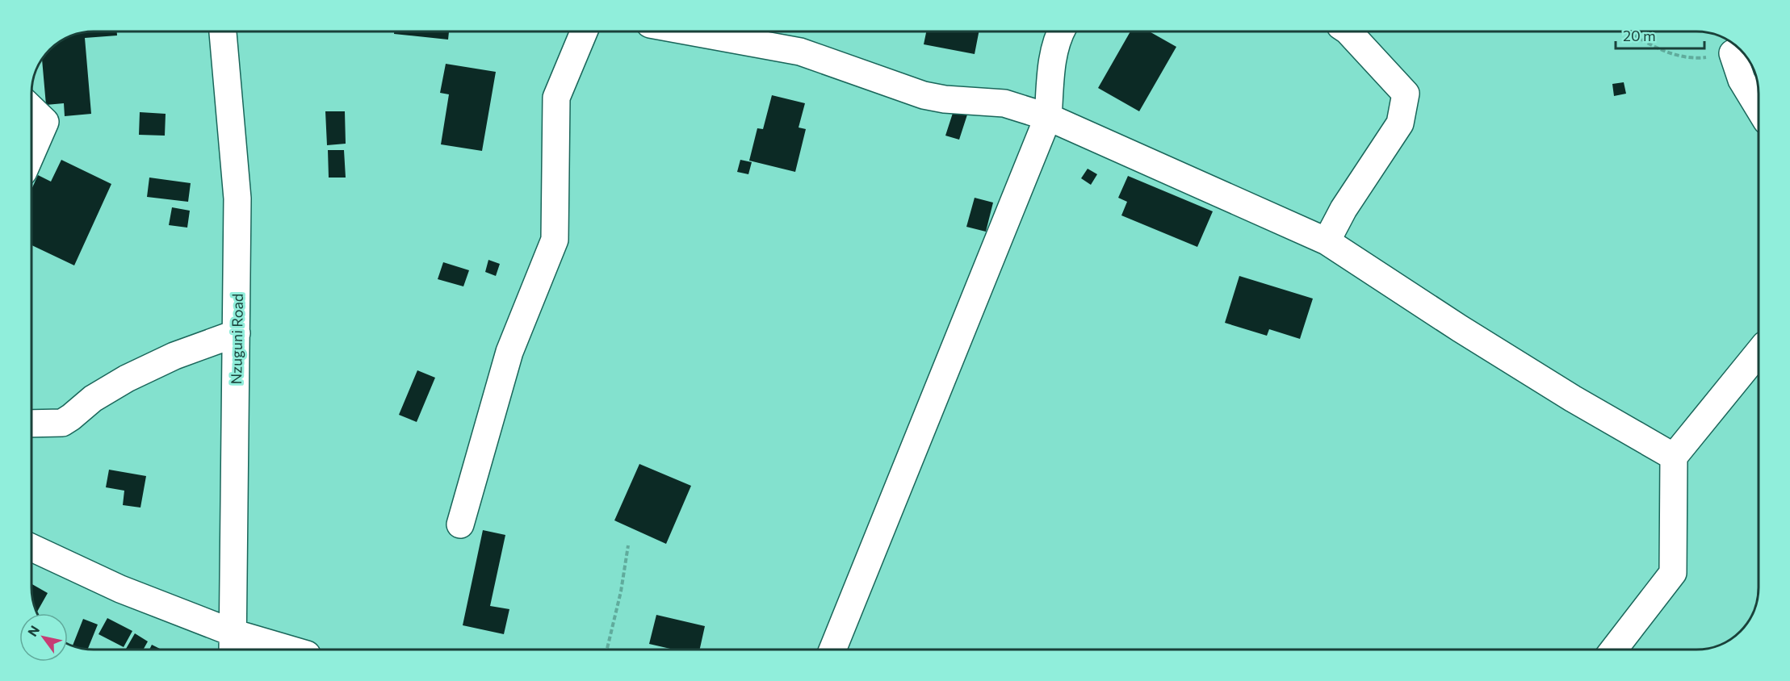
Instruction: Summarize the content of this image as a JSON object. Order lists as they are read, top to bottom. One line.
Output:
{"streets":{"street":["Nzuguni Road"]},"scale_bar":"20 m","north":"top left"}
